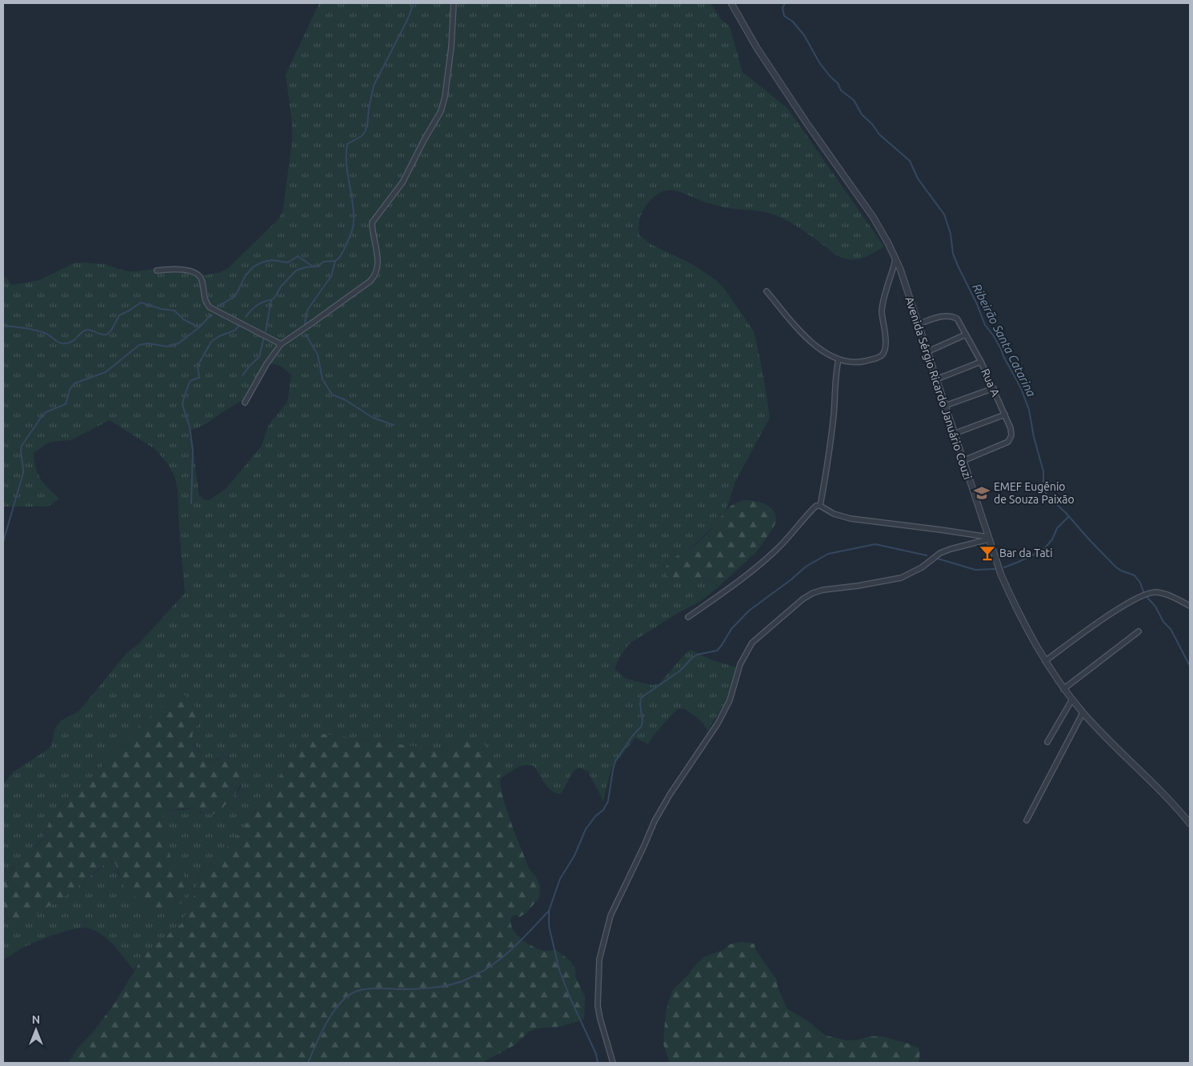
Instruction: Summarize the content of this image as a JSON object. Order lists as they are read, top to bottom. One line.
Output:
{"streets":{"street":["Rua A","Avenida Sérgio Ricardo Januário Couzi"]},"crossings":[["Rua A","Avenida Sérgio Ricardo Januário Couzi"]],"water":["Ribeirão Santa Catarina"],"places":{"school or university":["EMEF Eugênio de Souza Paixão"],"bar":["Bar da Tati"]},"north":"top"}
